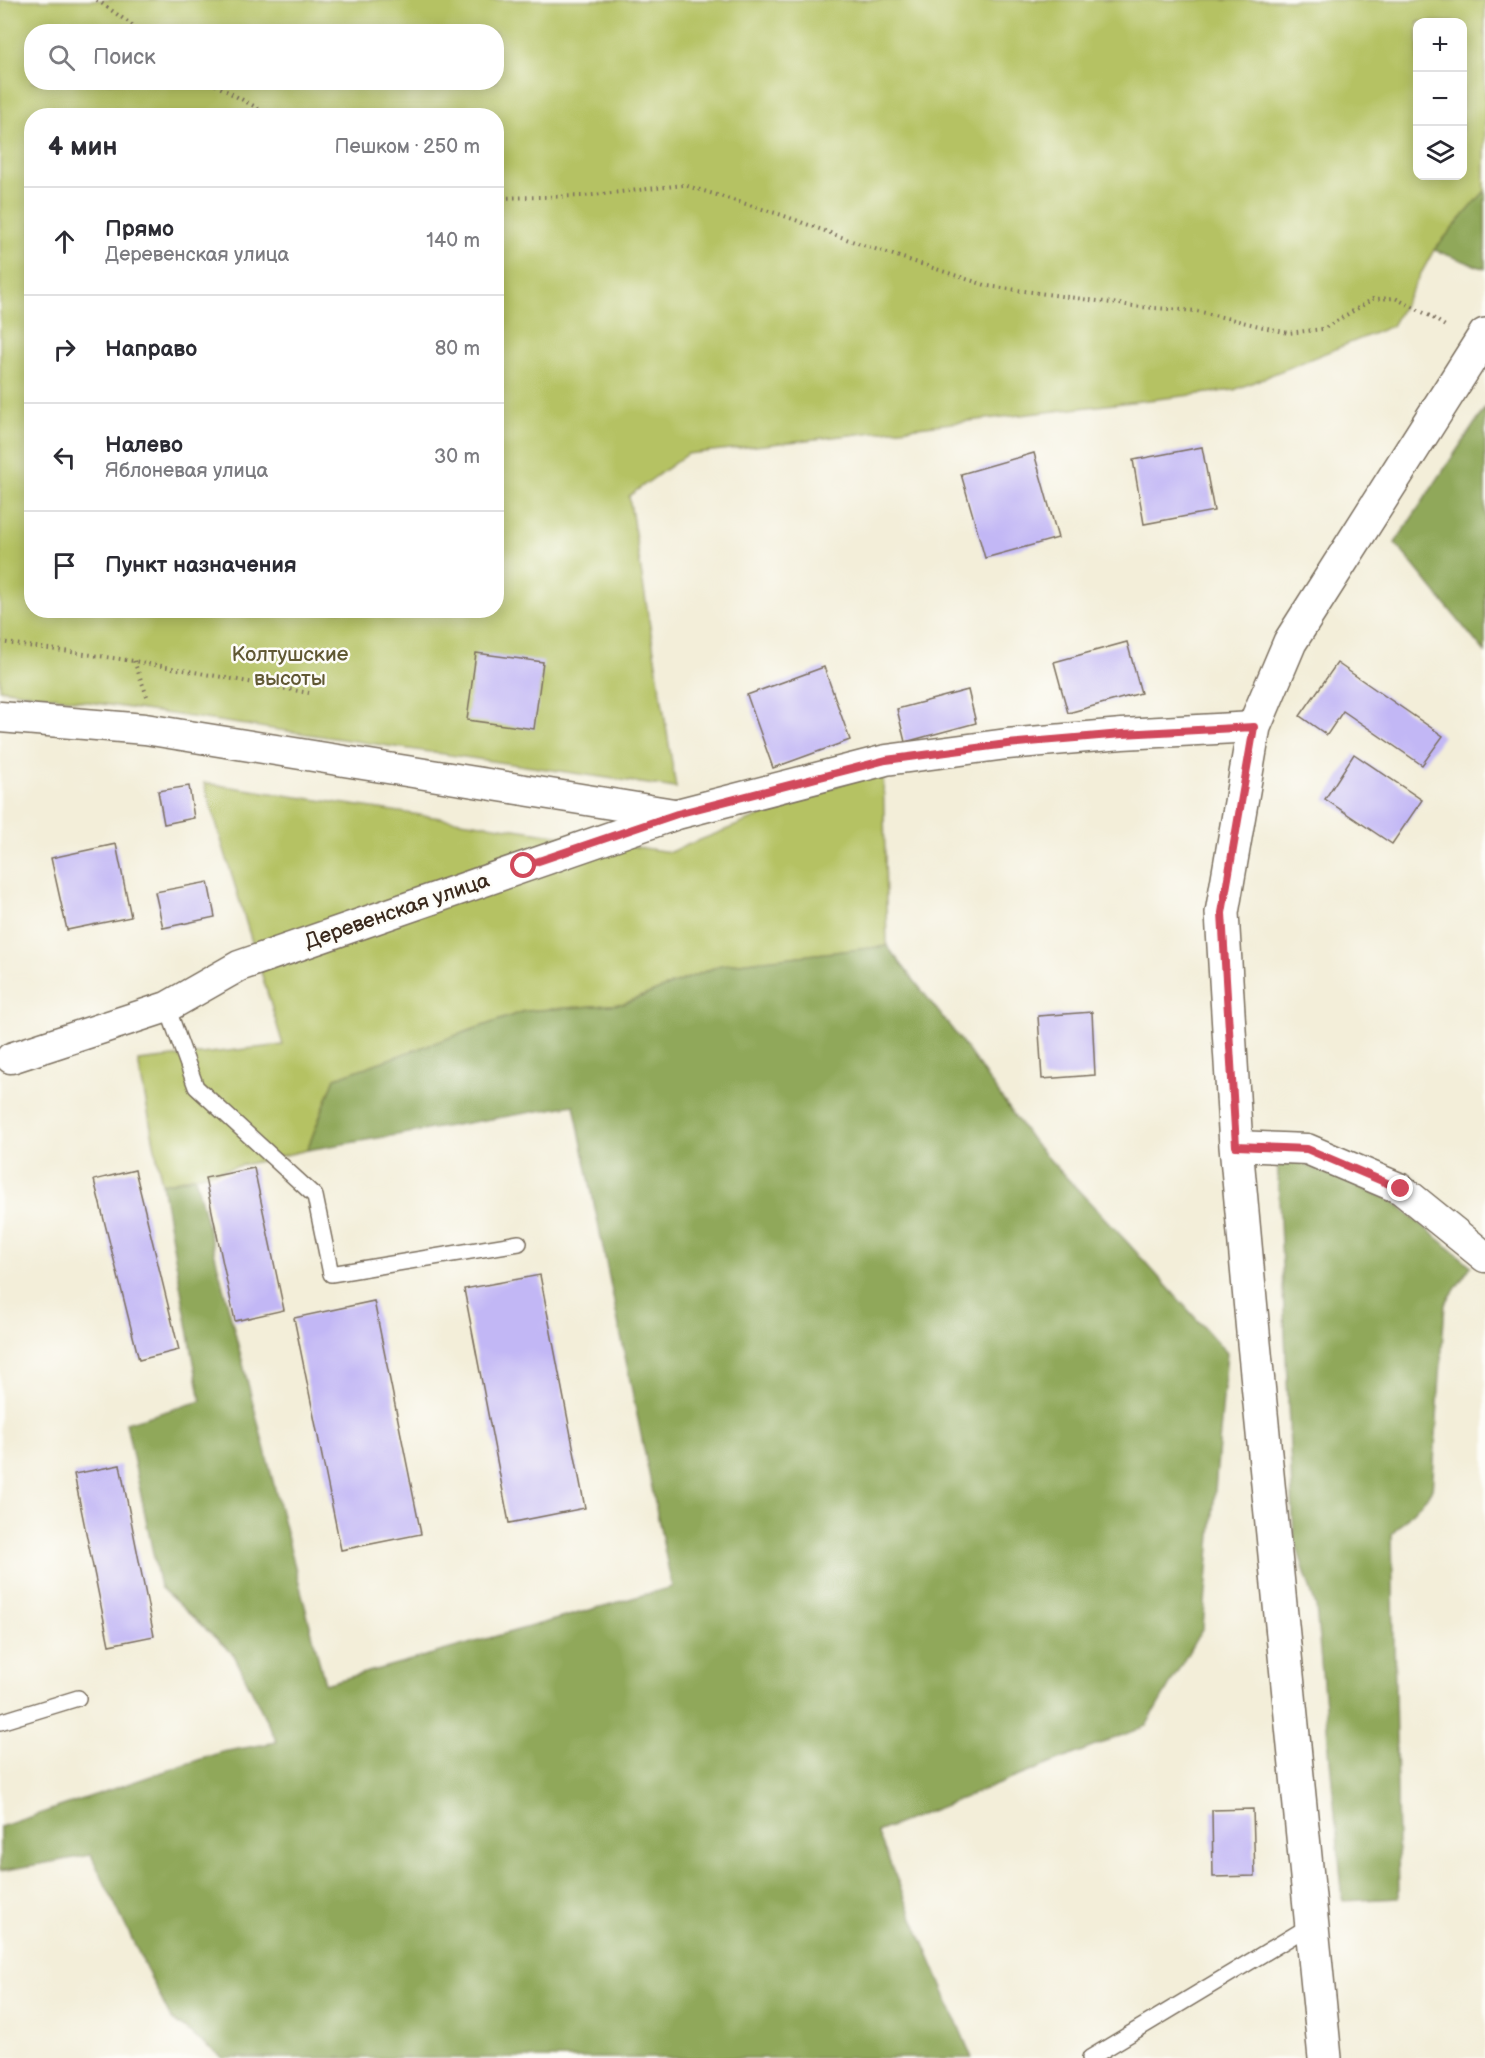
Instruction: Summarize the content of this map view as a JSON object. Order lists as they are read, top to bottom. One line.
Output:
{"streets":{"street":["Деревенская улица"]},"parks":["Колтушские высоты"],"page":{"map_buttons":["+","−"],"search":"Поиск","heading":["4 мин","Пешком · 250 m"],"list":[["Прямо","Деревенская улица","140 m"],["Направо","80 m"],["Налево","Яблоневая улица","30 m"],"Пункт назначения"]}}
